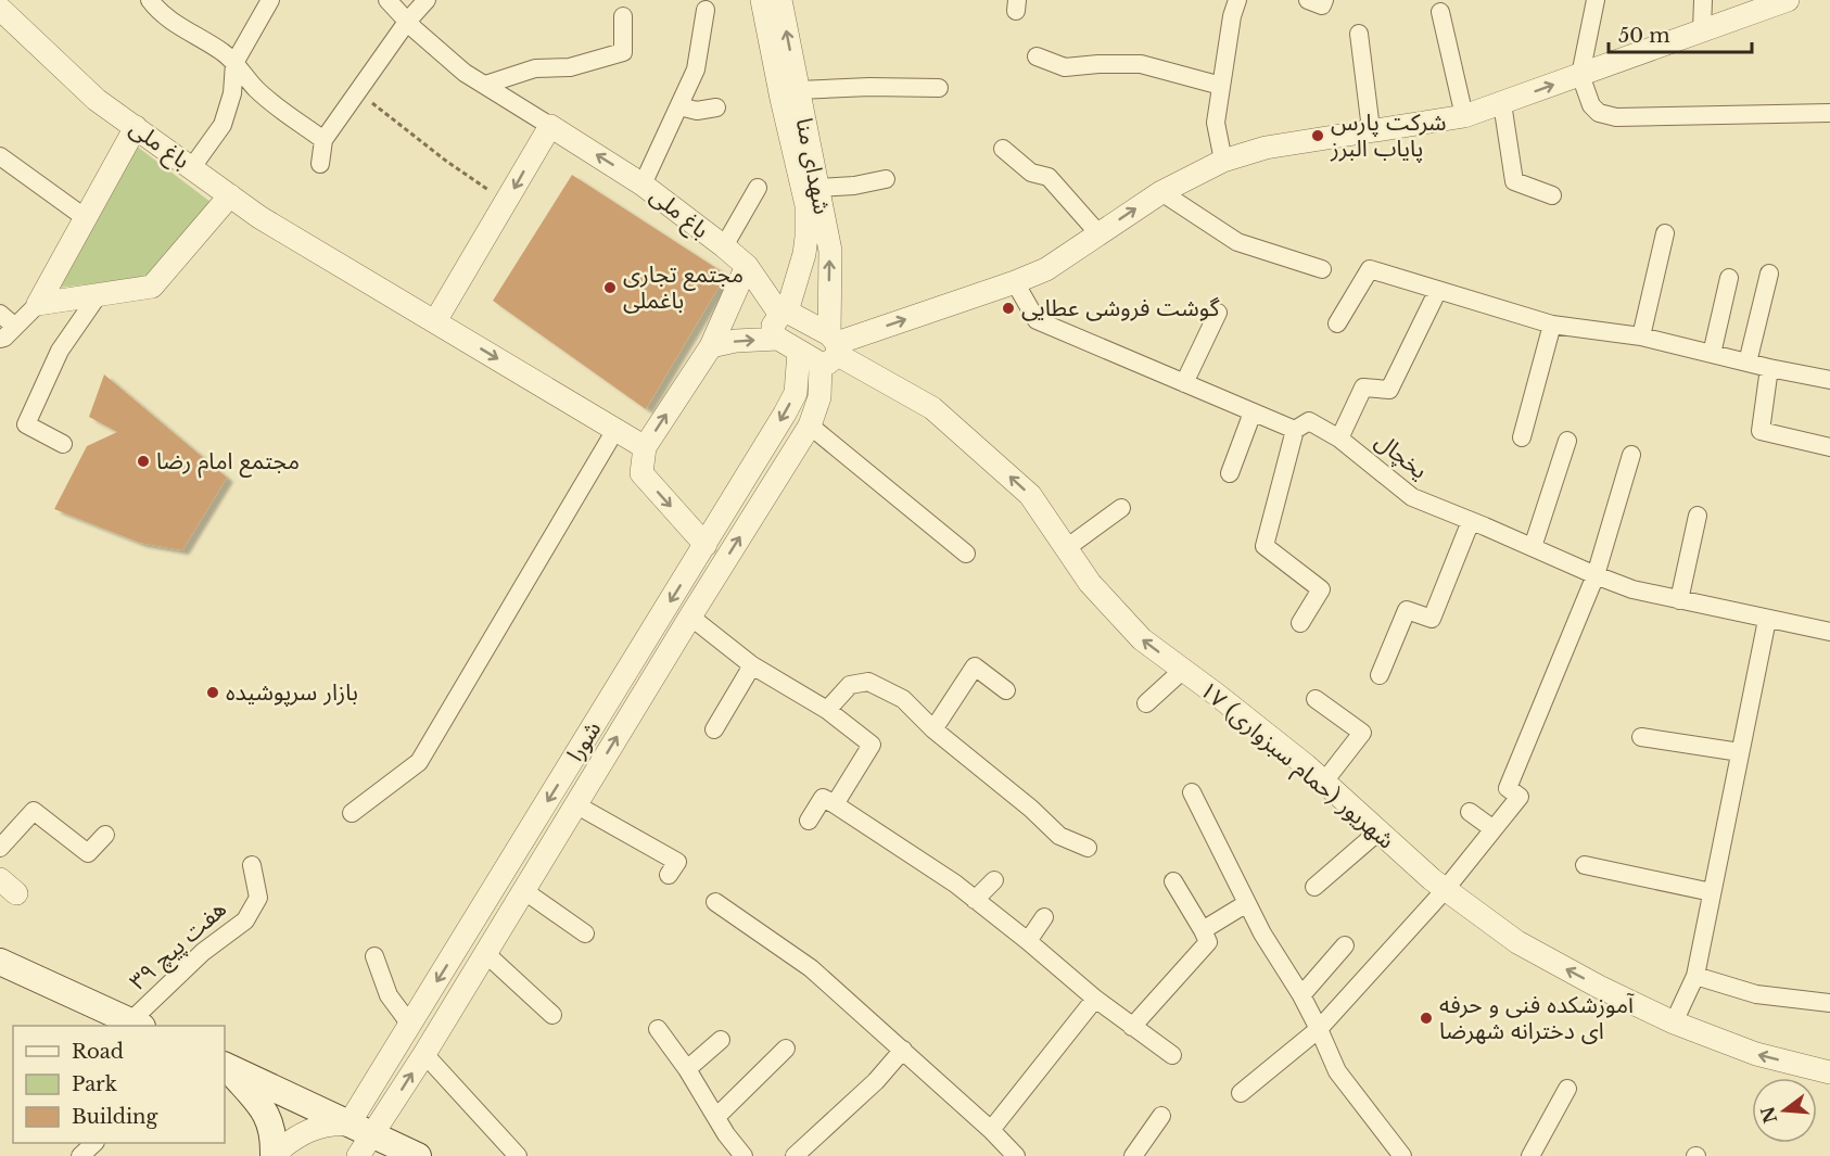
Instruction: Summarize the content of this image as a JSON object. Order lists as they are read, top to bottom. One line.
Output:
{"streets":{"street":["باغ ملی","شهدای منا","یخچال","شورا","۱۷ شهریور (حمام سبزواری)","هفت پیچ ۳۹"]},"crossings":[["باغ ملی","شهدای منا"],["شهدای منا","شورا"],["شهدای منا","۱۷ شهریور (حمام سبزواری)"],["شورا","۱۷ شهریور (حمام سبزواری)"]],"places":["شرکت پارس پایاب البرز","مجتمع تجاری باغملی","گوشت فروشی عطایی","مجتمع امام رضا","بازار سرپوشیده","آموزشکده فنی و حرفه ای دخترانه شهرضا"],"legend":["Road","Park","Building"],"scale_bar":"50 m","north":"left"}
